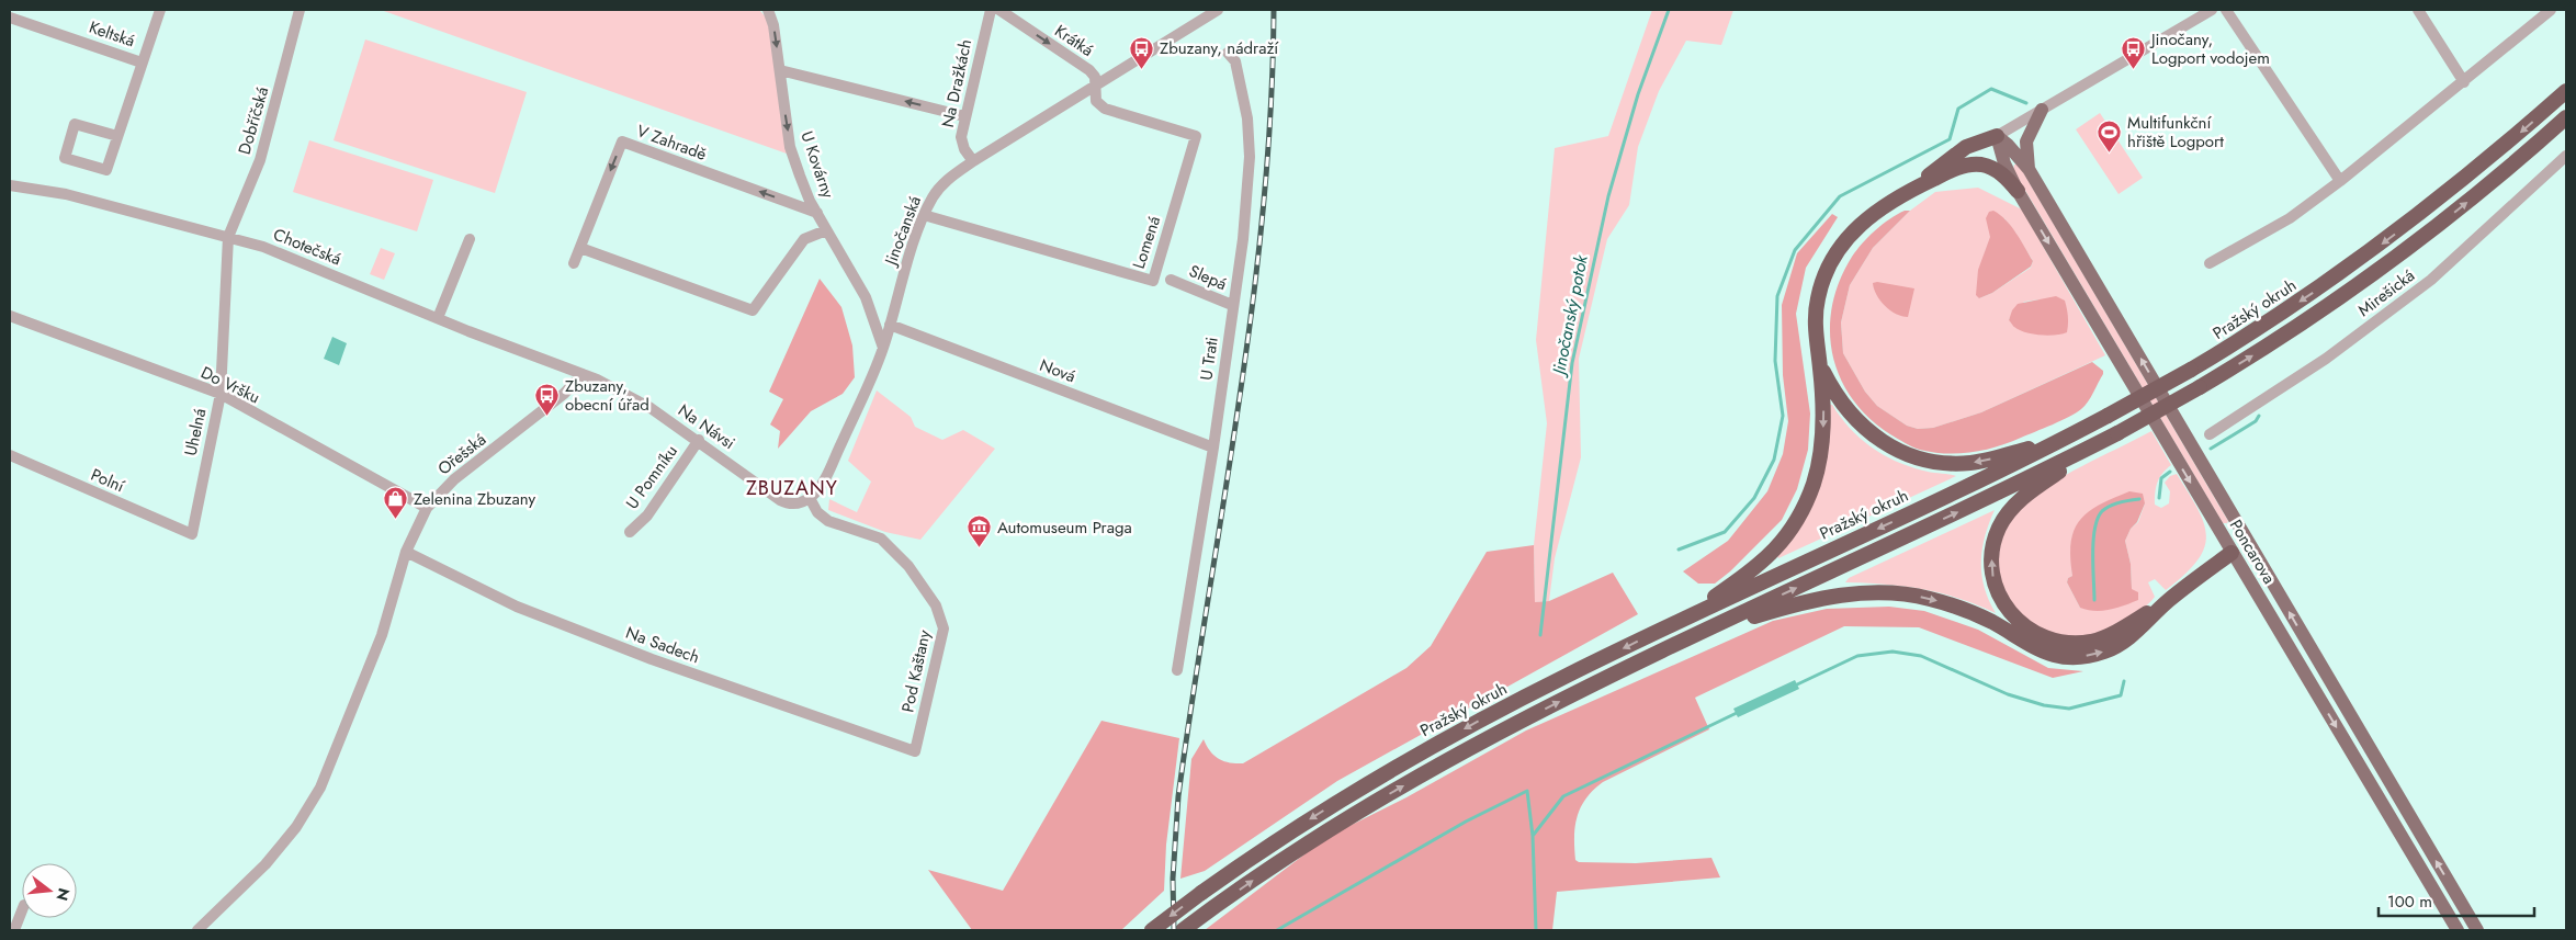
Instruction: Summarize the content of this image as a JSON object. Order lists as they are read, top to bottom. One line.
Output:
{"streets":{"highway":["Pražský okruh"],"main road":["Poncarova"],"street":["Keltská","Krátká","Na Dražkách","Dobříčská","V Zahradě","U Kovárny","Jinočanská","Lomená","Chotečská","Slepá","Mirešická","U Trati","Nová","Do Vršku","Na Návsi","Uhelná","Ořešská","U Pomníku","Polní","Na Sadech","Pod Kaštany"]},"crossings":[["Krátká","Jinočanská"],["Krátká","Lomená"],["Na Dražkách","Jinočanská"],["Dobříčská","Chotečská"],["Dobříčská","Uhelná"],["V Zahradě","U Kovárny"],["U Kovárny","Jinočanská"],["Jinočanská","Lomená"],["Jinočanská","Nová"],["Jinočanská","Na Návsi"],["Jinočanská","Pod Kaštany"],["Chotečská","Na Návsi"],["Chotečská","Uhelná"],["Chotečská","Ořešská"],["Slepá","U Trati"],["U Trati","Nová"],["Do Vršku","Uhelná"],["Do Vršku","Ořešská"],["Na Návsi","Ořešská"],["Na Návsi","U Pomníku"],["Na Návsi","Pod Kaštany"],["Uhelná","Polní"],["Ořešská","Na Sadech"],["Na Sadech","Pod Kaštany"]],"one_way":["Krátká","U Kovárny"],"districts":["ZBUZANY"],"water":["Jinočanský potok"],"places":{"bus stop":["Zbuzany, nádraží","Jinočany, Logport vodojem","Zbuzany, obecní úřad"],"sports":["Multifunkční hřiště Logport"],"shop":["Zelenina Zbuzany"],"museum":["Automuseum Praga"]},"scale_bar":"100 m","north":"right"}
